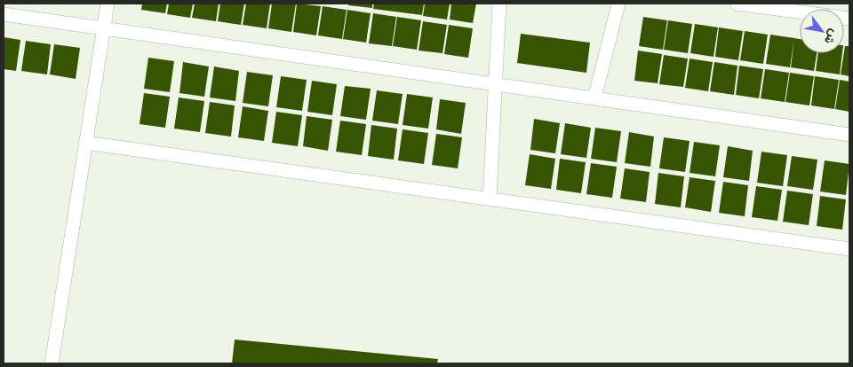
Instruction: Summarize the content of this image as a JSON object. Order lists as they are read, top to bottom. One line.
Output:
{"north":"bottom right"}
